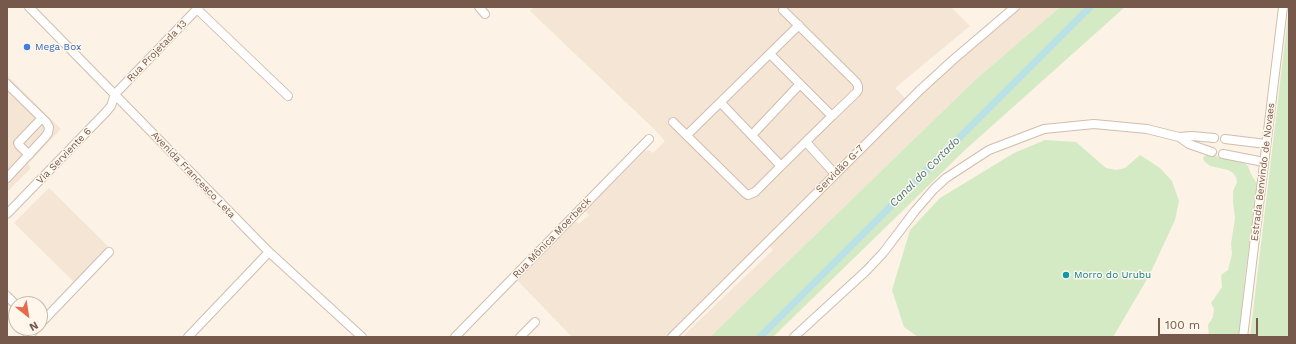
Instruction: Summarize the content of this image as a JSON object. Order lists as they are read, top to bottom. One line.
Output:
{"streets":{"street":["Rua Projetada 13","Via Serviente 6","Servidão G-7","Estrada Benvindo de Novaes","Avenida Francesco Leta","Rua Mônica Moerbeck"]},"crossings":[["Rua Projetada 13","Via Serviente 6"],["Rua Projetada 13","Avenida Francesco Leta"],["Via Serviente 6","Avenida Francesco Leta"]],"water":["Canal do Cortado"],"places":["Mega Box","Morro do Urubu"],"scale_bar":"100 m","north":"bottom right"}
